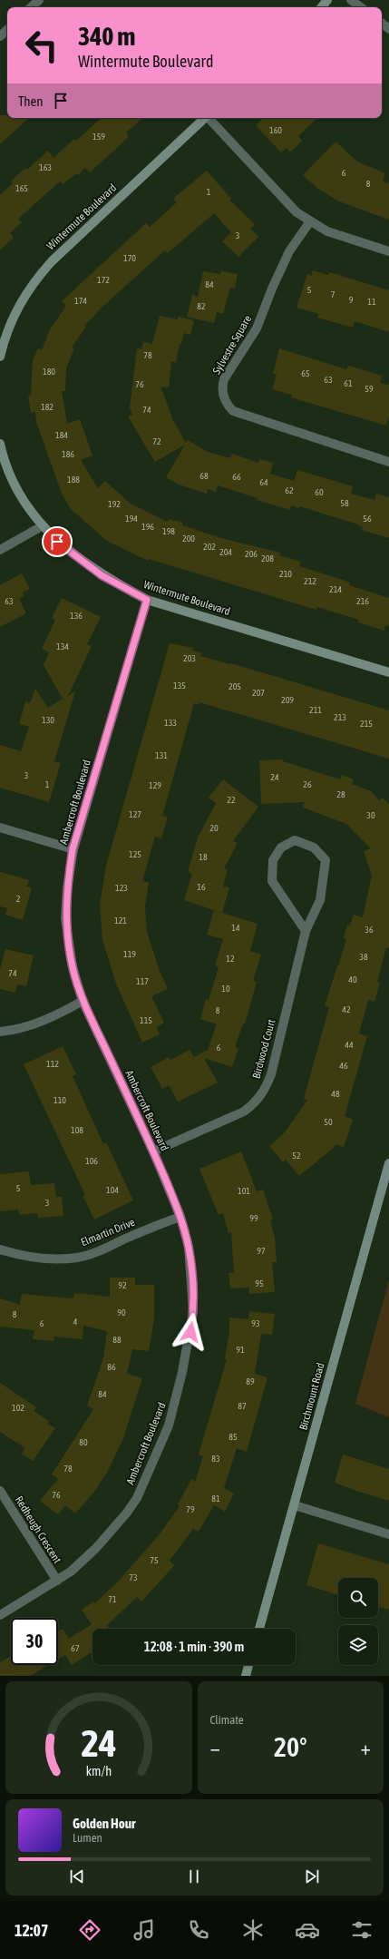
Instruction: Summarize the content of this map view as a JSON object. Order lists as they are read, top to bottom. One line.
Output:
{"streets":{"street":["Wintermute Boulevard","Sylvestre Square","Ambercroft Boulevard","Birdwood Court","Elmartin Drive","Birchmount Road","Redheugh Crescent"]},"crossings":[["Wintermute Boulevard","Ambercroft Boulevard"],["Ambercroft Boulevard","Birdwood Court"],["Ambercroft Boulevard","Elmartin Drive"],["Ambercroft Boulevard","Redheugh Crescent"]],"house_numbers":["160","159","163","6","8","165","1","3","170","172","84","5","7","9","174","11","82","78","180","65","63","61","76","59","182","74","184","72","186","68","66","188","64","62","60","58","192","194","56","196","198","200","202","204","206","208","210","212","214","63","216","136","134","203","135","205","207","209","211","213","130","133","215","131","3","24","1","26","129","28","22","127","30","20","125","18","16","123","2","121","14","36","119","38","12","74","40","117","10","42","8","115","44","6","112","46","48","110","50","108","52","106","5","104","101","3","99","97","95","92","90","8","4","6","93","88","91","86","89","84","87","102","85","80","83","78","76","81","79","75","73","71","67"],"page":{"turn":["340 m","Wintermute Boulevard"],"then":"Then","limit":"30","trip":"12:08 · 1 min · 390 m","tile":"Climate","heat":["−","20°","+"],"song":["Golden Hour","Lumen"],"tabs":"12:07","gauge":["24","km/h"]}}
